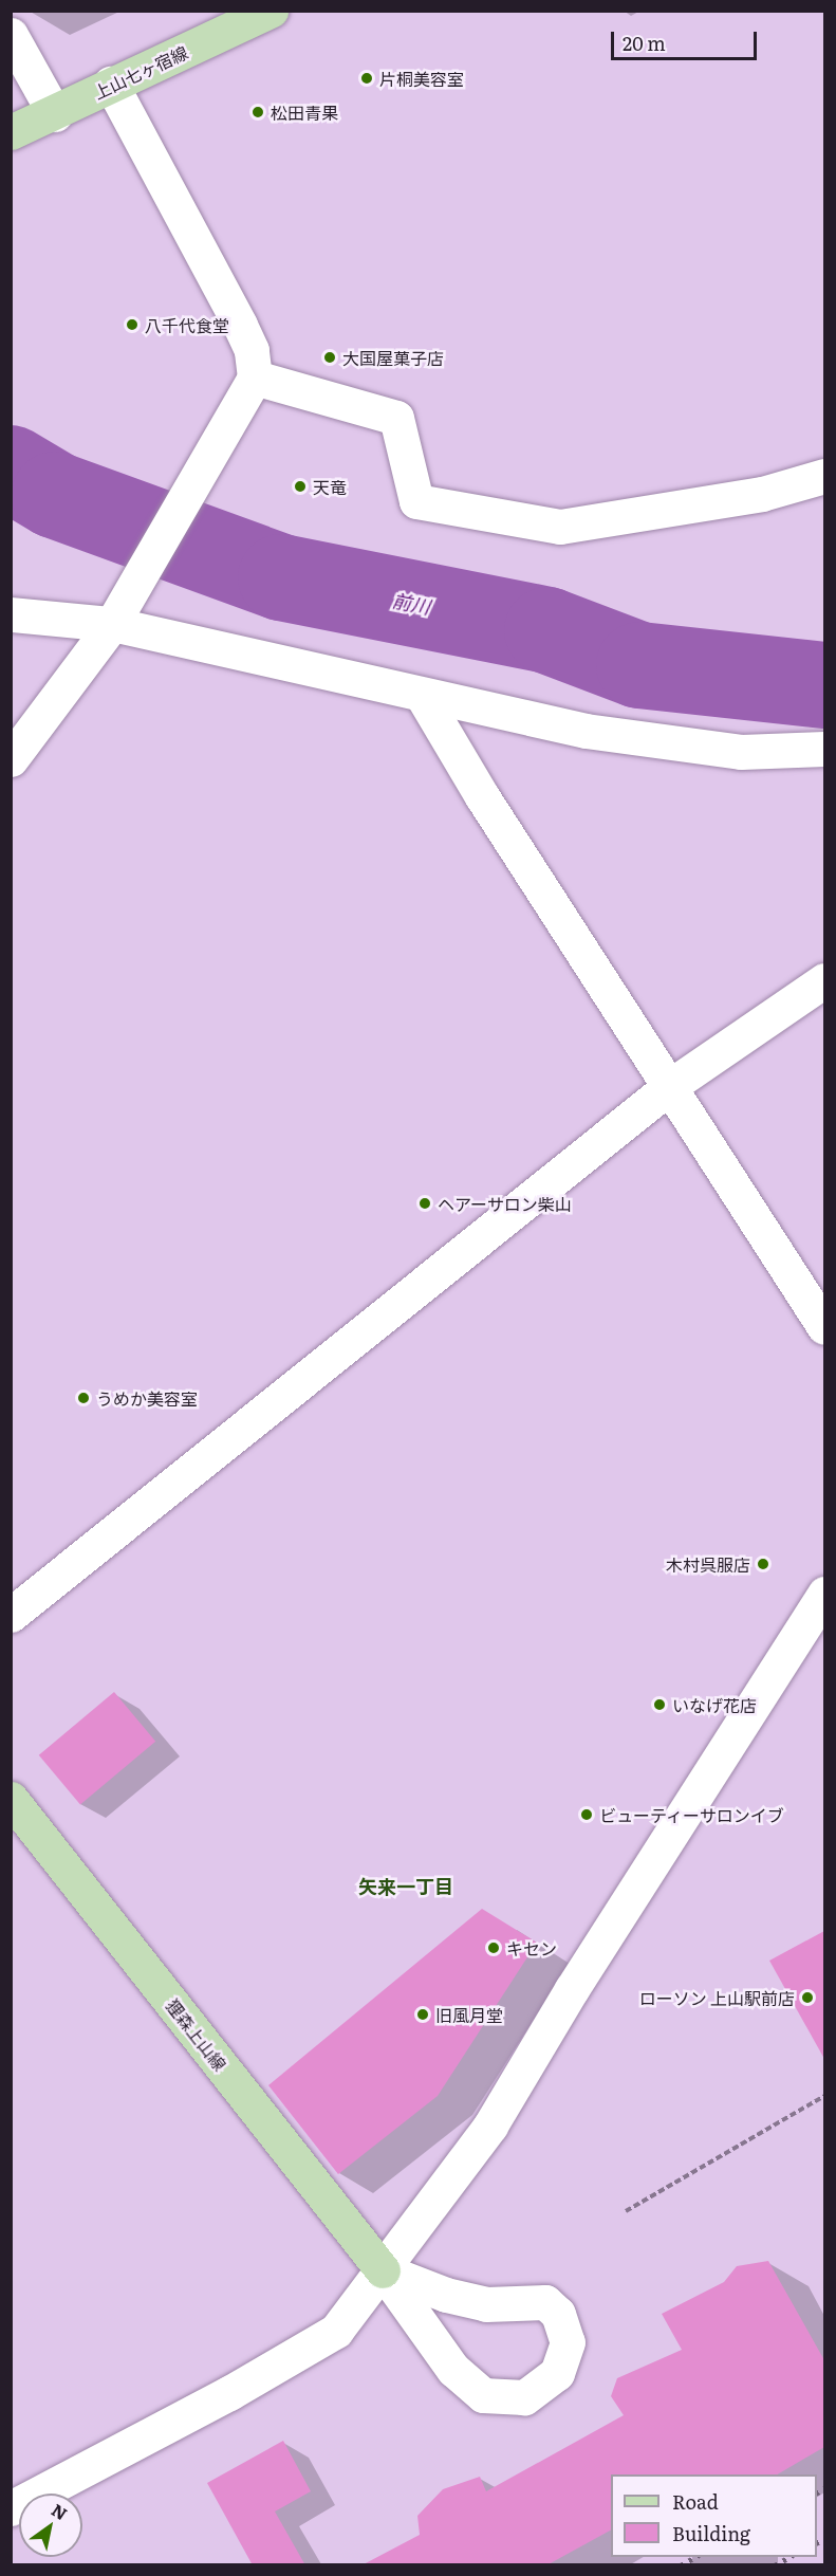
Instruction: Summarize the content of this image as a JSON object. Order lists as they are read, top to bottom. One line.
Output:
{"streets":{"main road":["上山七ヶ宿線","狸森上山線"]},"districts":["矢来一丁目"],"water":["前川"],"places":["片桐美容室","松田青果","八千代食堂","大国屋菓子店","天竜","ヘアーサロン柴山","うめか美容室","木村呉服店","いなげ花店","ビューティーサロンイブ","キセン","ローソン 上山駅前店","旧風月堂"],"legend":["Road","Building"],"scale_bar":"20 m","north":"top right"}
